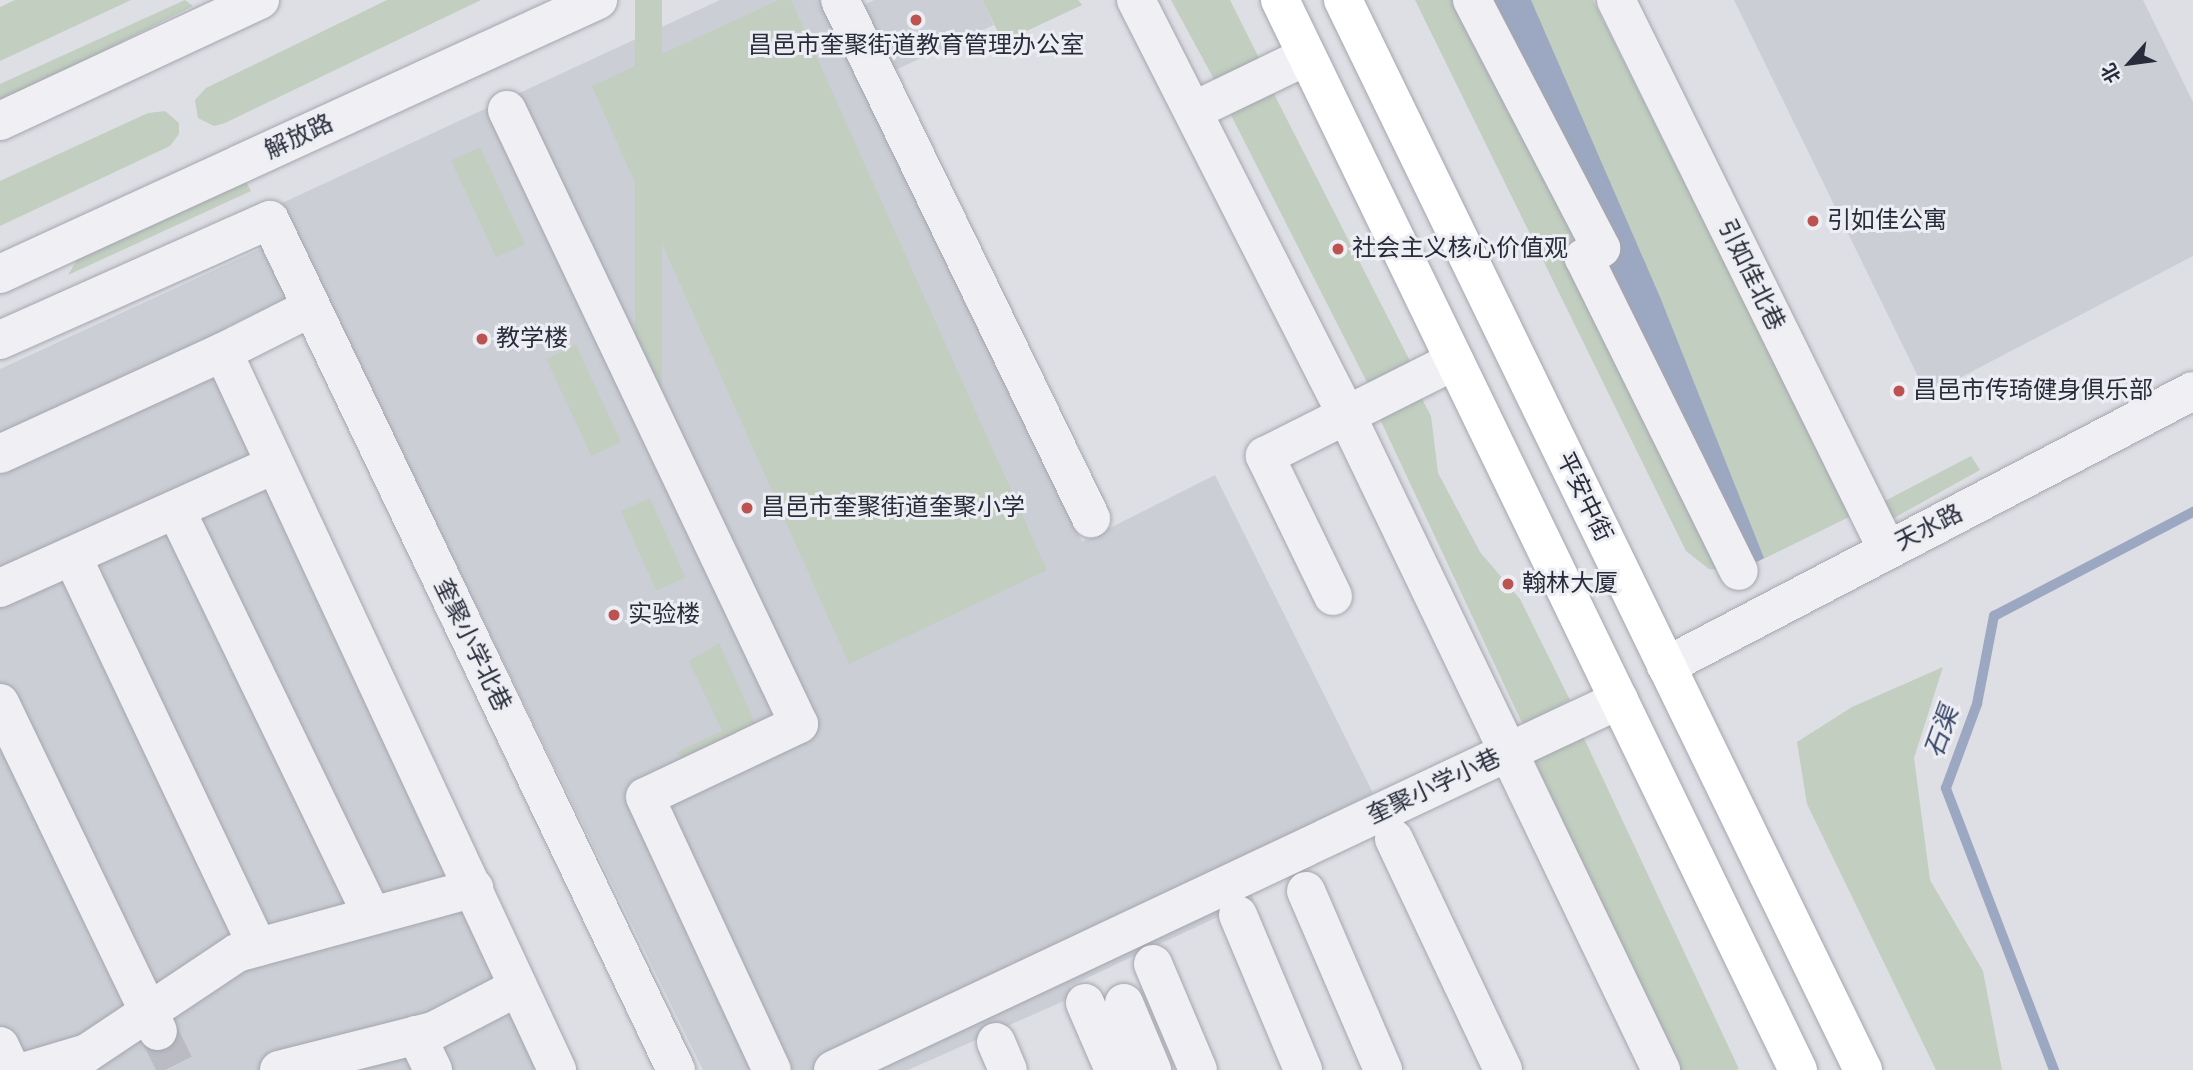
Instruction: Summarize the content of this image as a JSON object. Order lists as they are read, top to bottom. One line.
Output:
{"streets":{"main road":["平安中街"],"street":["解放路","引如佳北巷","天水路","奎聚小学北巷","奎聚小学小巷"]},"crossings":[["引如佳北巷","天水路"],["平安中街","天水路"]],"water":["石渠"],"places":["昌邑市奎聚街道教育管理办公室","引如佳公寓","社会主义核心价值观","教学楼","昌邑市传琦健身俱乐部","昌邑市奎聚街道奎聚小学","翰林大厦","实验楼"],"north":"bottom left"}
